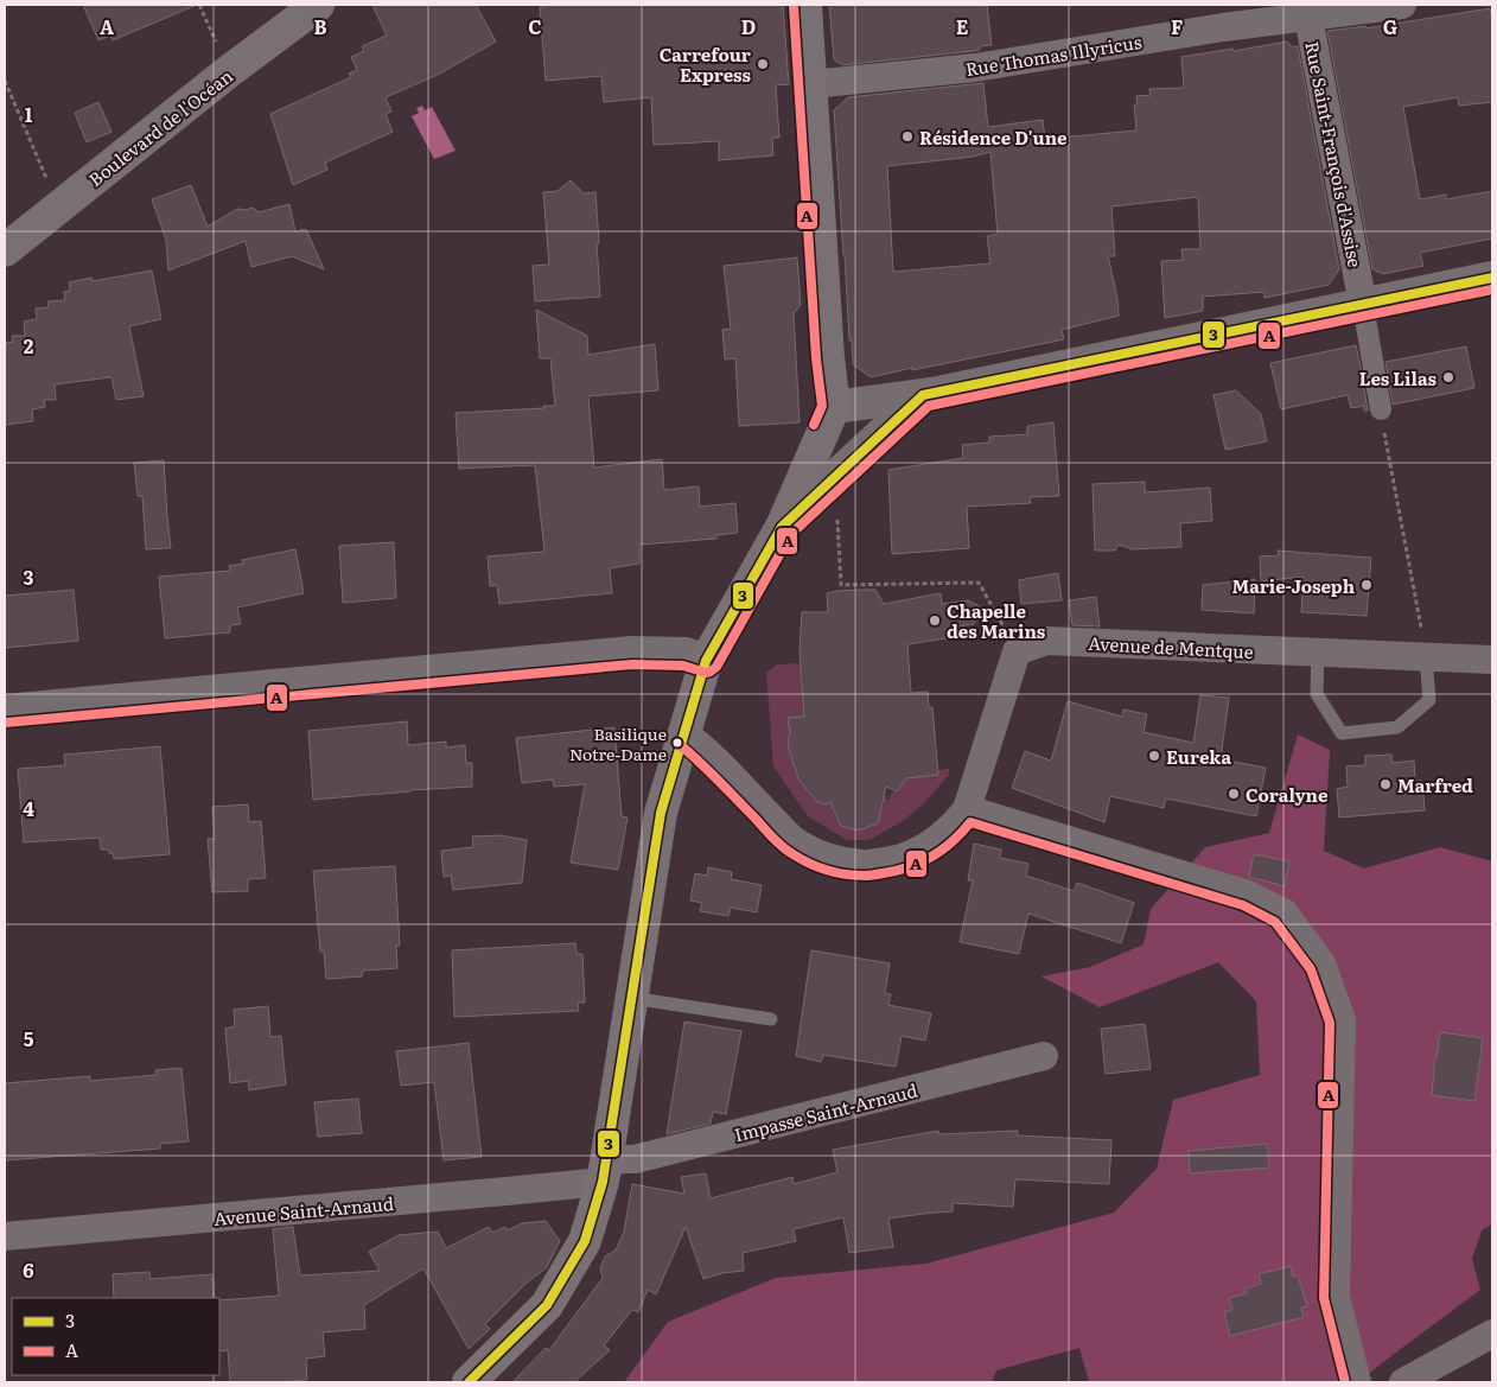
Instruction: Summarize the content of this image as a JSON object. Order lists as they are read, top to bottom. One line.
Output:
{"streets":{"main road":["Boulevard de l'Océan"],"street":["Rue Thomas Illyricus","Rue Saint-François d'Assise","Avenue de Mentque","Impasse Saint-Arnaud","Avenue Saint-Arnaud"]},"crossings":[["Rue Thomas Illyricus","Rue Saint-François d'Assise"],["Impasse Saint-Arnaud","Avenue Saint-Arnaud"]],"places":["Carrefour Express","Résidence D'une","Les Lilas","Marie-Joseph","Chapelle des Marins","Basilique Notre-Dame","Eureka","Marfred","Coralyne"],"lines":["transit line A","transit line 3"],"legend":["3","A"],"grid":{"columns":["A","B","C","D","E","F","G"],"rows":["1","2","3","4","5","6"]}}
